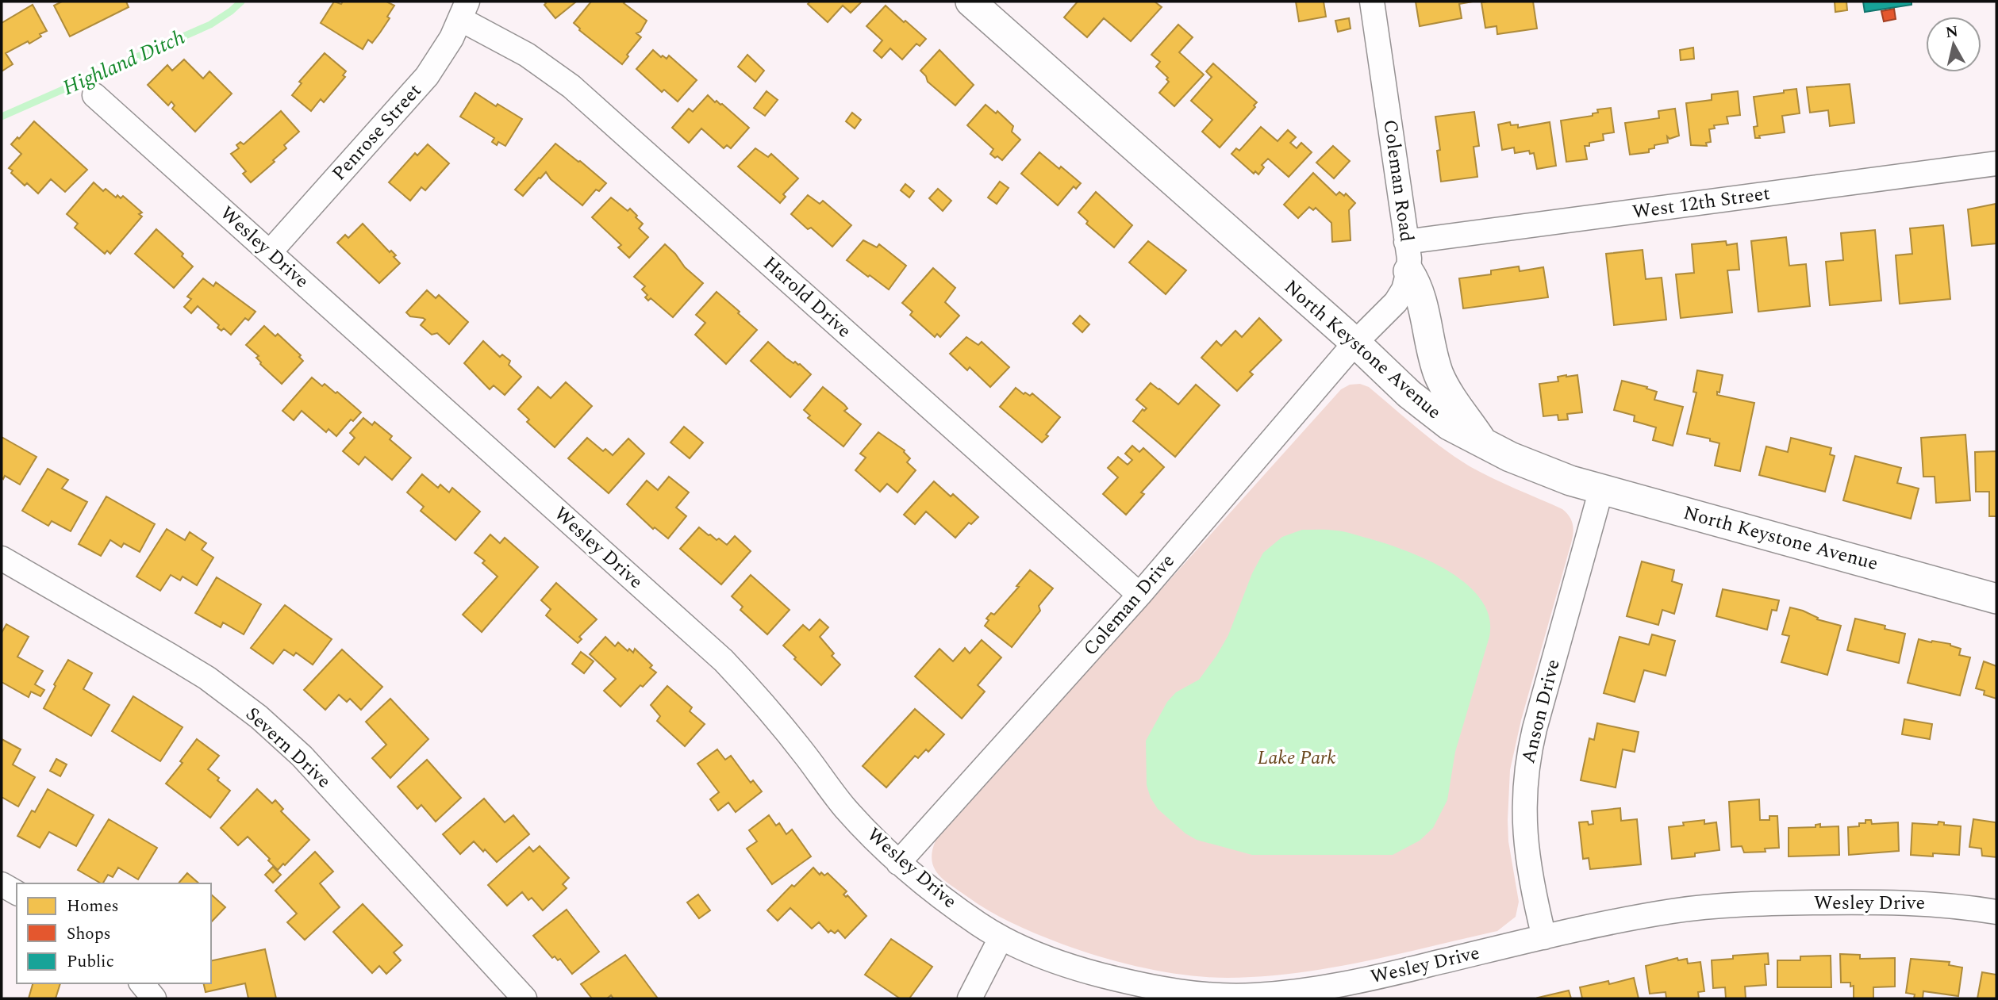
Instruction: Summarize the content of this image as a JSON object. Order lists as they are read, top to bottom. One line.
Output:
{"streets":{"street":["Penrose Street","Coleman Road","West 12th Street","Wesley Drive","Harold Drive","North Keystone Avenue","Coleman Drive","Anson Drive","Severn Drive"]},"crossings":[["Penrose Street","Wesley Drive"],["Penrose Street","Harold Drive"],["Coleman Road","West 12th Street"],["Coleman Road","North Keystone Avenue"],["Coleman Road","Coleman Drive"],["Wesley Drive","Coleman Drive"],["Wesley Drive","Anson Drive"],["Harold Drive","Coleman Drive"],["North Keystone Avenue","Coleman Drive"],["North Keystone Avenue","Anson Drive"]],"water":["Highland Ditch"],"parks":["Lake Park"],"legend":["Homes","Shops","Public"],"north":"top"}
